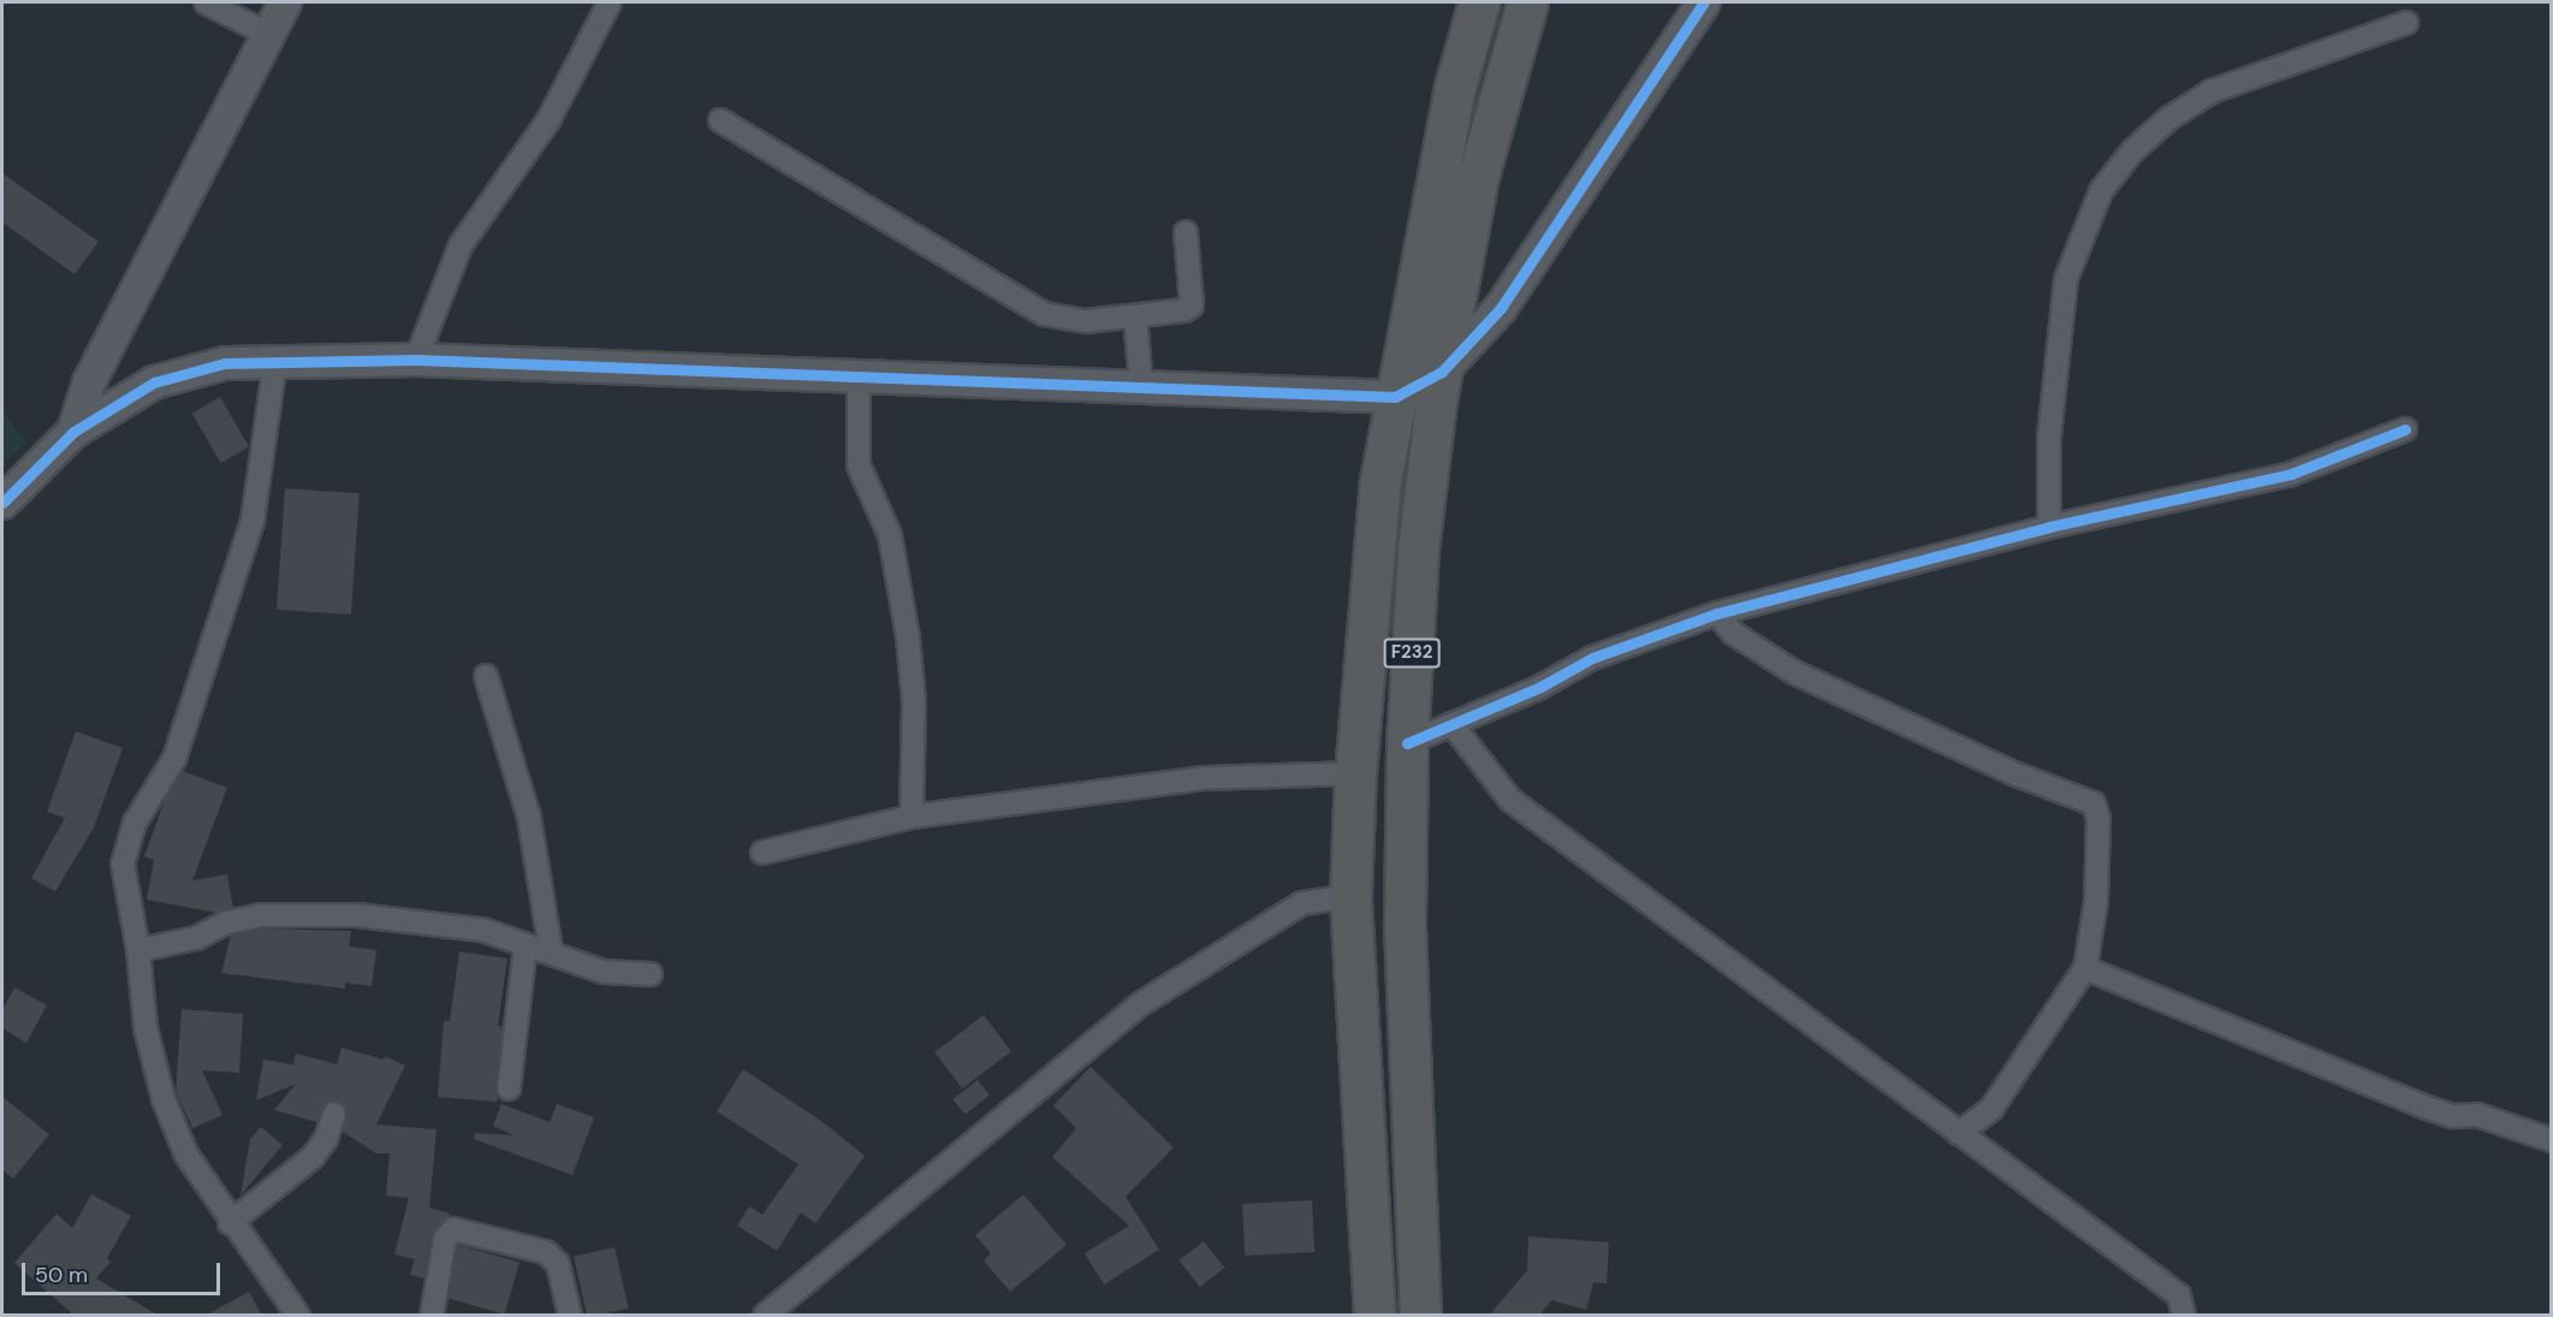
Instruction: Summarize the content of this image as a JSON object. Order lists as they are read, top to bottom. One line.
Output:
{"streets":{"highway":["F232"]},"scale_bar":"50 m"}
